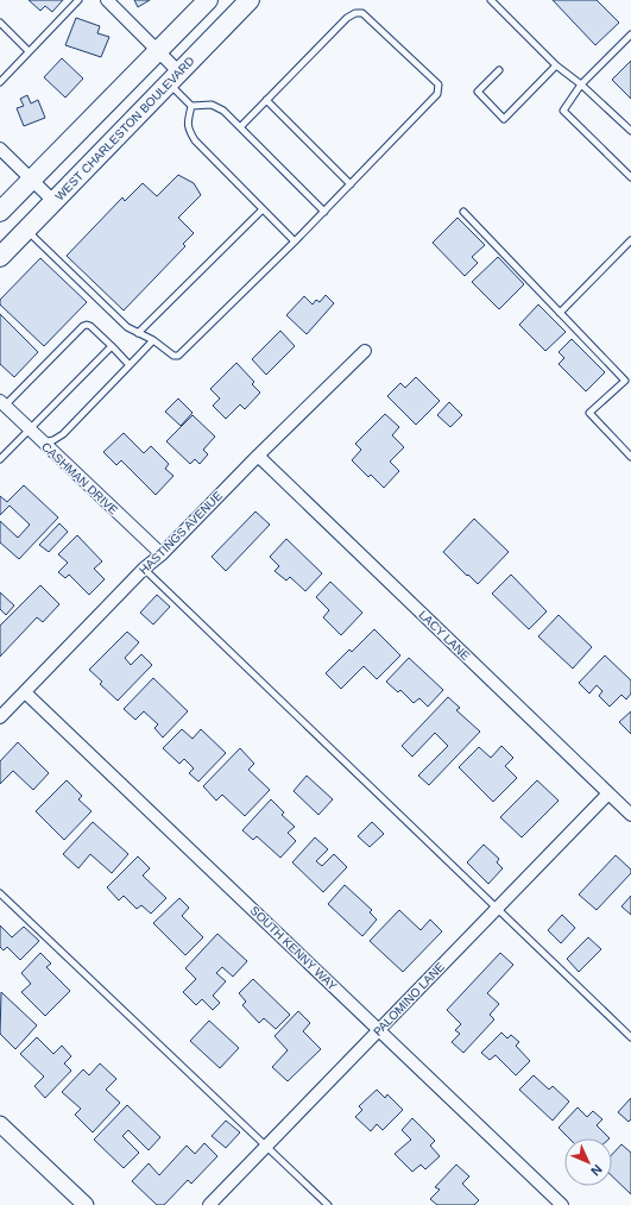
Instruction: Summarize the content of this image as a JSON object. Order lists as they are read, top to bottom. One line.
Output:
{"streets":{"main road":["WEST CHARLESTON BOULEVARD"],"street":["CASHMAN DRIVE","HASTINGS AVENUE","LACY LANE","SOUTH KENNY WAY","PALOMINO LANE"]},"crossings":[["CASHMAN DRIVE","HASTINGS AVENUE"],["HASTINGS AVENUE","LACY LANE"],["HASTINGS AVENUE","SOUTH KENNY WAY"],["LACY LANE","PALOMINO LANE"],["SOUTH KENNY WAY","PALOMINO LANE"]],"north":"bottom right"}
